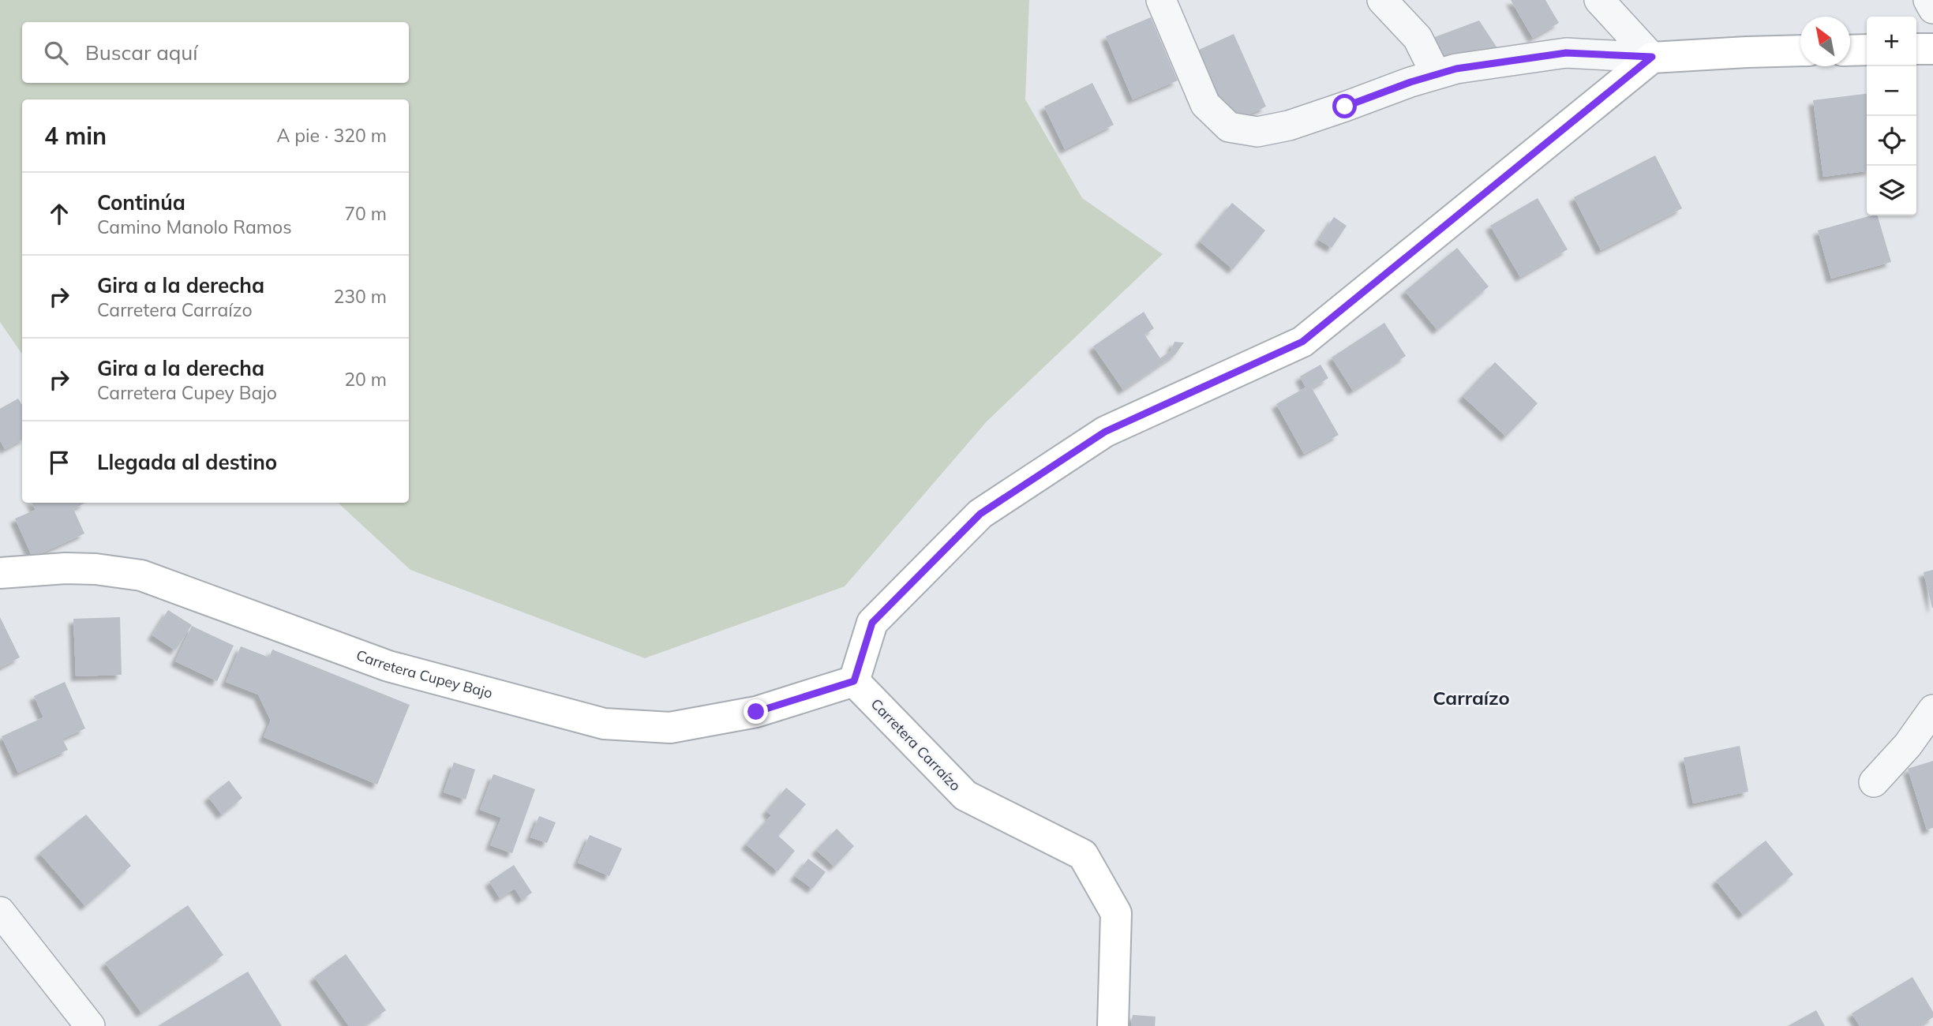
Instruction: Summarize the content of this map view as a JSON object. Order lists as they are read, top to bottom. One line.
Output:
{"streets":{"street":["Carretera Cupey Bajo","Carretera Carraízo"]},"crossings":[["Carretera Cupey Bajo","Carretera Carraízo"]],"districts":["Carraízo"],"north":"top left","page":{"map_buttons":["+","−"],"search":"Buscar aquí","heading":["4 min","A pie · 320 m"],"list":[["Continúa","Camino Manolo Ramos","70 m"],["Gira a la derecha","Carretera Carraízo","230 m"],["Gira a la derecha","Carretera Cupey Bajo","20 m"],"Llegada al destino"]}}
